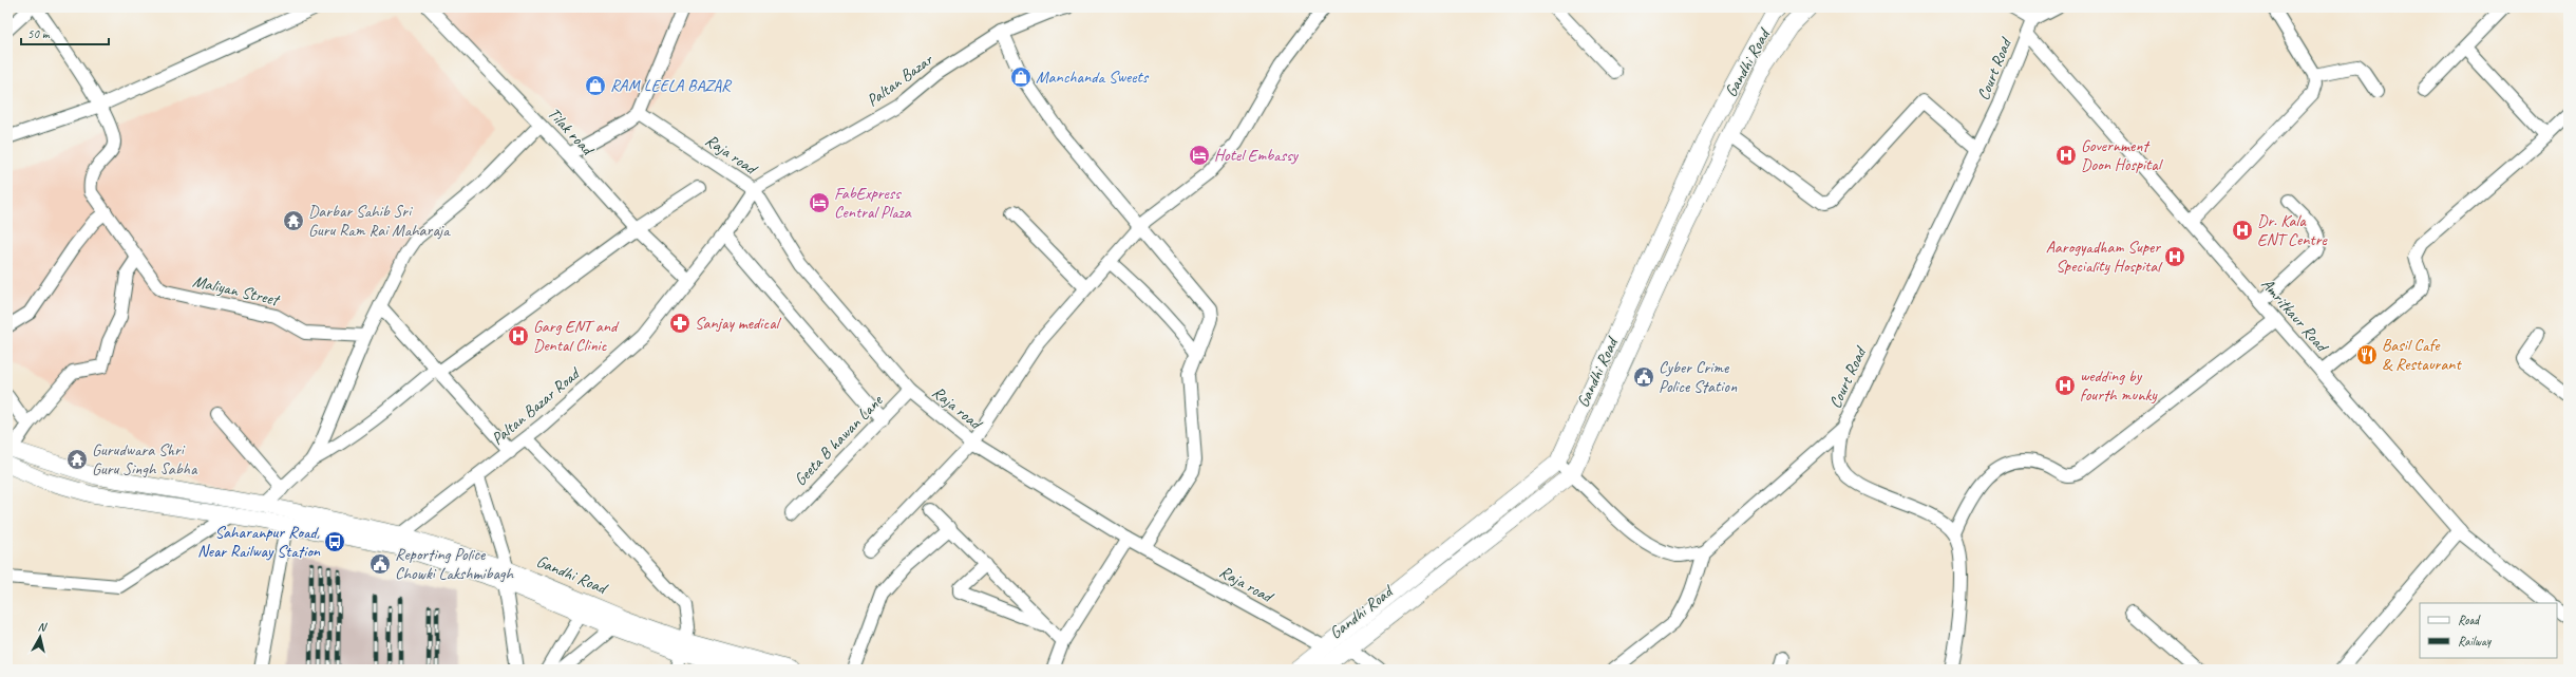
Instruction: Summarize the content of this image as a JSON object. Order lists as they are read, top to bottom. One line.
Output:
{"streets":{"main road":["Gandhi Road"],"street":["Court Road","Paltan Bazar","Tilak road","Raja road","Maliyan Street","Amritkaur Road","Paltan Bazar Road","Geeta B hawan Lane"]},"crossings":[["Gandhi Road","Raja road"],["Gandhi Road","Paltan Bazar Road"],["Court Road","Amritkaur Road"],["Paltan Bazar","Raja road"],["Paltan Bazar","Paltan Bazar Road"],["Tilak road","Paltan Bazar Road"],["Raja road","Paltan Bazar Road"],["Raja road","Geeta B hawan Lane"]],"places":{"shop":["Manchanda Sweets","RAM LEELA BAZAR"],"hotel":["Hotel Embassy","FabExpress Central Plaza"],"hospital":["Government Doon Hospital","Dr. Kala ENT Centre","Aarogyadham Super Speciality Hospital","Garg ENT and Dental Clinic","wedding by fourth munky"],"temple":["Darbar Sahib Sri Guru Ram Rai Maharaja","Gurudwara Shri Guru Singh Sabha"],"pharmacy":["Sanjay medical"],"restaurant":["Basil Cafe & Restaurant"],"public building":["Cyber Crime Police Station","Reporting Police Chowki Lakshmibagh"],"bus stop":["Saharanpur Road, Near Railway Station"]},"legend":["Road","Railway"],"scale_bar":"50 m","north":"top"}
